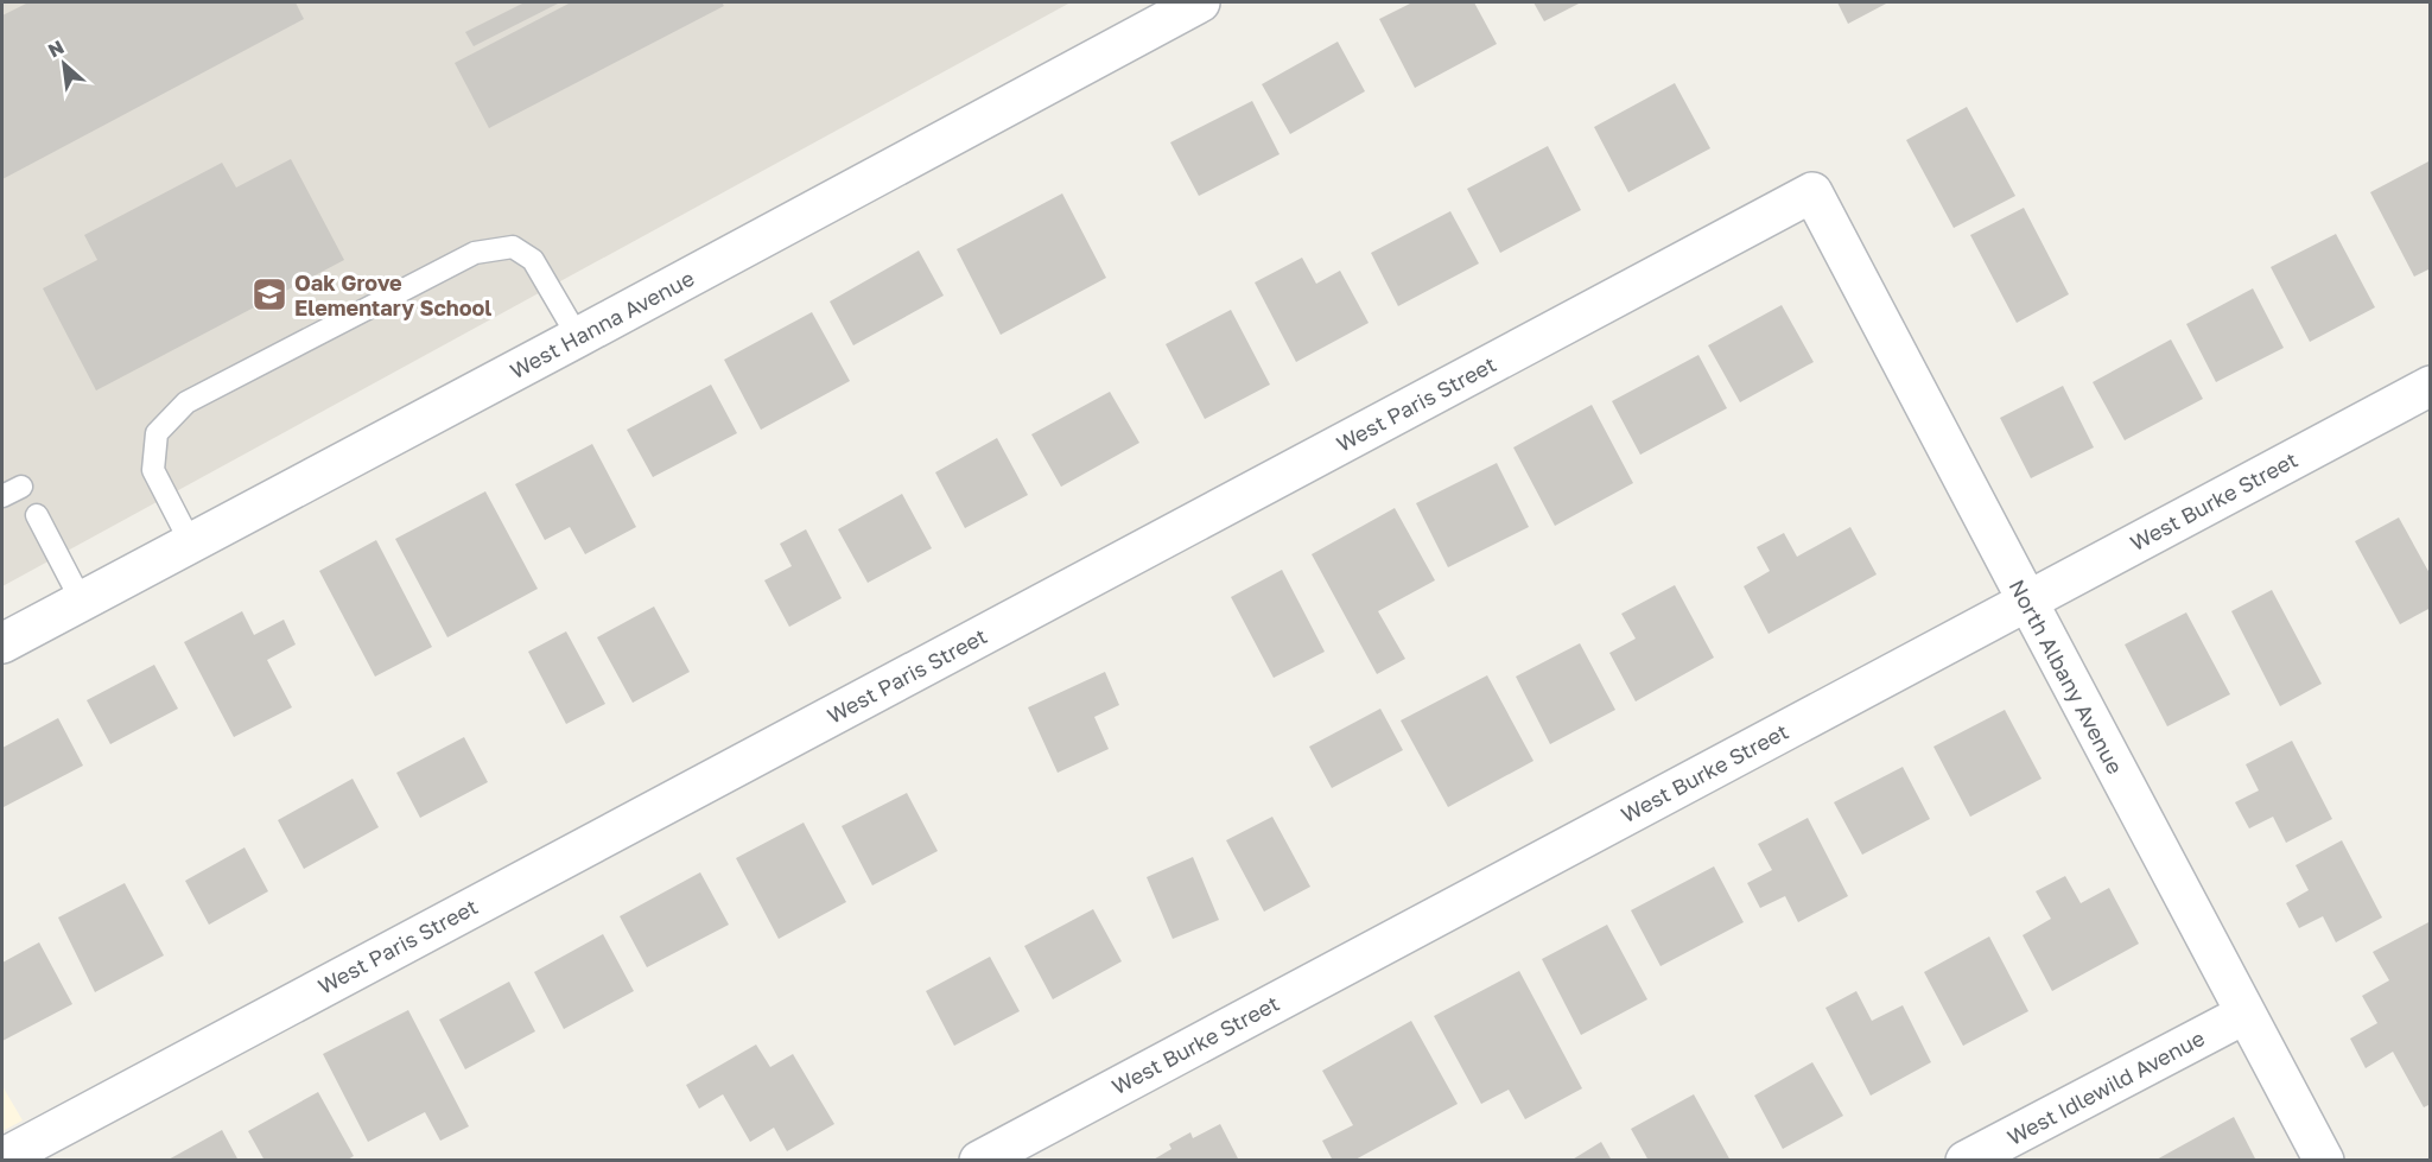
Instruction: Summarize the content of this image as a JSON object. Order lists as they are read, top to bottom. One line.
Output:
{"streets":{"street":["West Hanna Avenue","West Paris Street","West Burke Street","North Albany Avenue","West Idlewild Avenue"]},"crossings":[["West Paris Street","North Albany Avenue"],["West Burke Street","North Albany Avenue"],["North Albany Avenue","West Idlewild Avenue"]],"places":{"school or university":["Oak Grove Elementary School"]},"north":"top left"}
